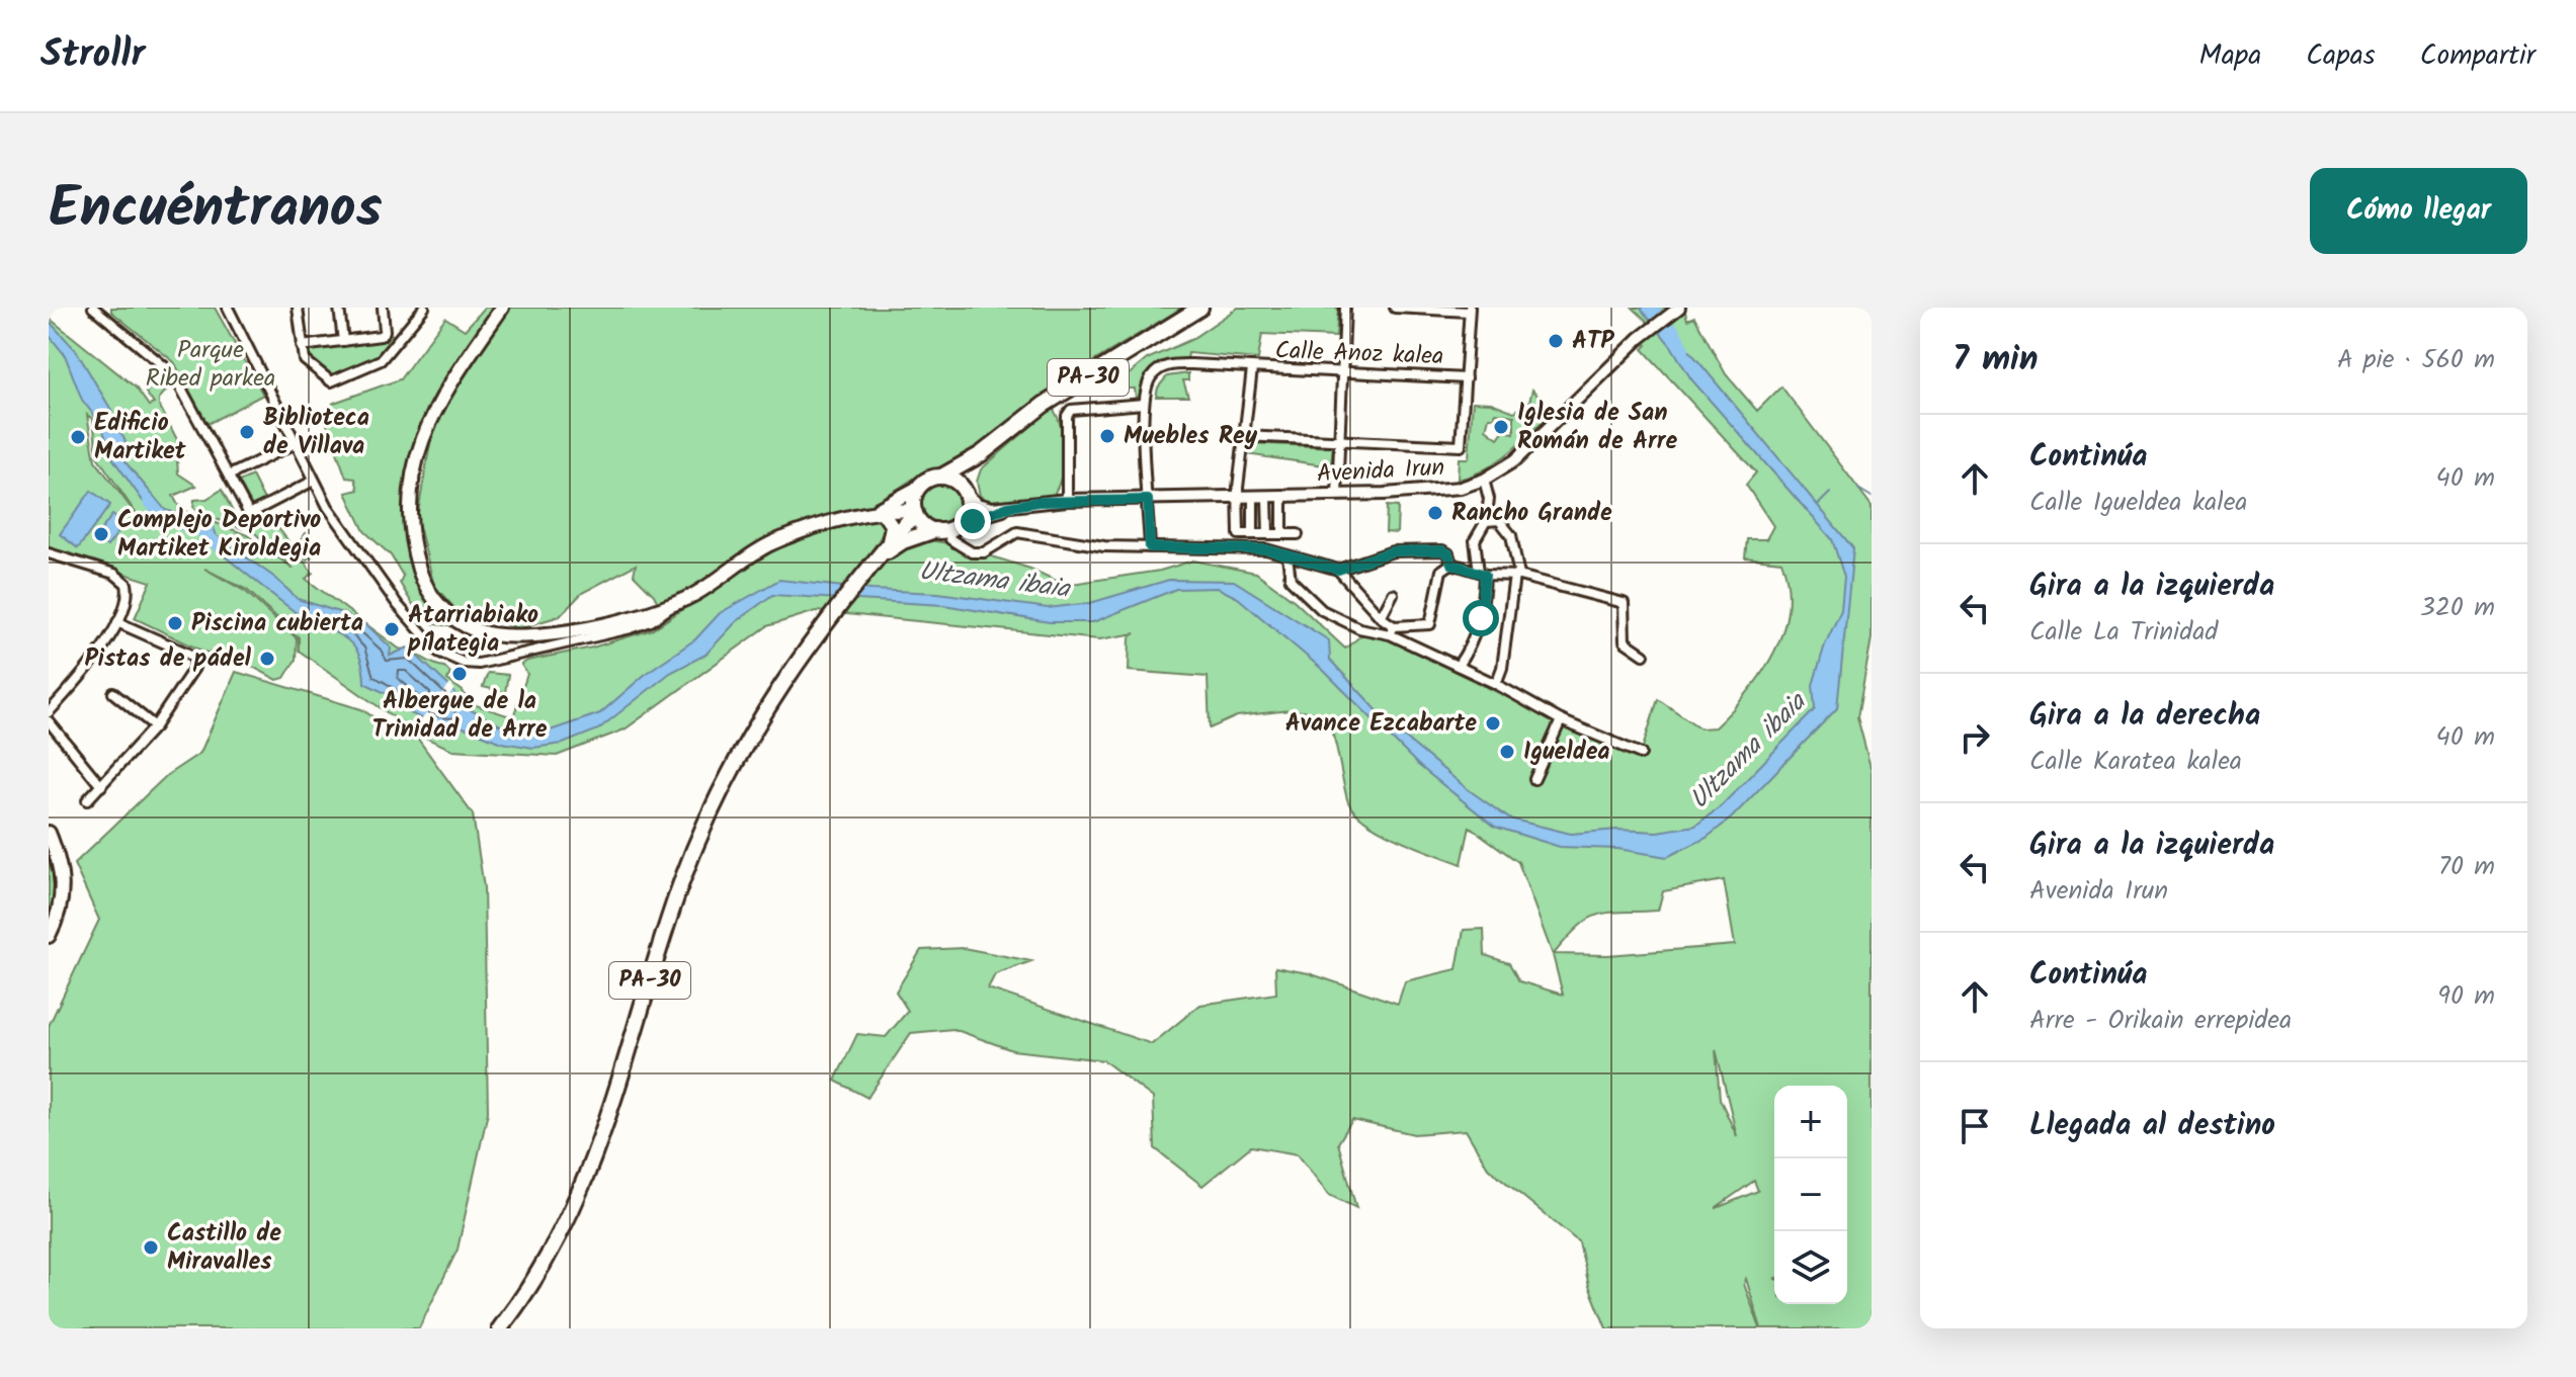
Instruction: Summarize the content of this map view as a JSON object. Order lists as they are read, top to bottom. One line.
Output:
{"streets":{"highway":["PA-30"],"street":["Calle Anoz kalea","Avenida Irun"]},"water":["Ultzama ibaia"],"parks":["Parque Ribed parkea"],"places":["ATP","Iglesia de San Román de Arre","Biblioteca de Villava","Muebles Rey","Edificio Martiket","Rancho Grande","Complejo Deportivo Martiket Kiroldegia","Piscina cubierta","Atarriabiako pílategia","Pistas de pádel","Albergue de la Trinidad de Arre","Avance Ezcabarte","Igueldea","Castillo de Miravalles"],"page":{"header":"Strollr","nav":["Mapa","Capas","Compartir"],"title":"Encuéntranos","buttons":"Cómo llegar","heading":["7 min","A pie · 560 m"],"list":[["Continúa","Calle Igueldea kalea","40 m"],["Gira a la izquierda","Calle La Trinidad","320 m"],["Gira a la derecha","Calle Karatea kalea","40 m"],["Gira a la izquierda","Avenida Irun","70 m"],["Continúa","Arre - Orikain errepidea","90 m"],"Llegada al destino"],"map_buttons":["+","−"]}}
